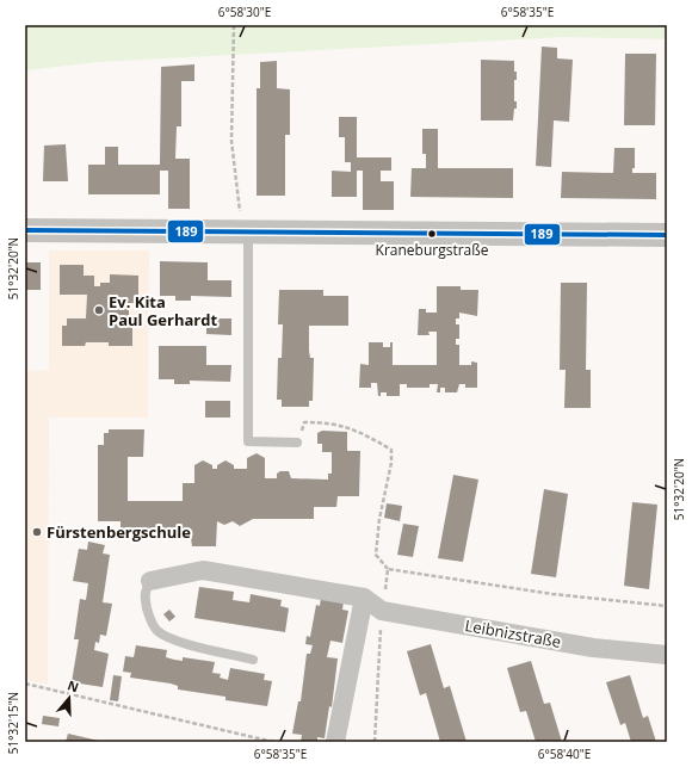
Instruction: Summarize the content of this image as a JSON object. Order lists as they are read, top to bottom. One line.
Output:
{"streets":{"street":["Leibnizstraße"]},"places":["Kraneburgstraße","Ev. Kita Paul Gerhardt","Fürstenbergschule"],"lines":["transit line 189"],"north":"top","coordinates":["6°58'30\"E","6°58'35\"E","51°32'20\"N","51°32'15\"N","6°58'40\"E"]}
